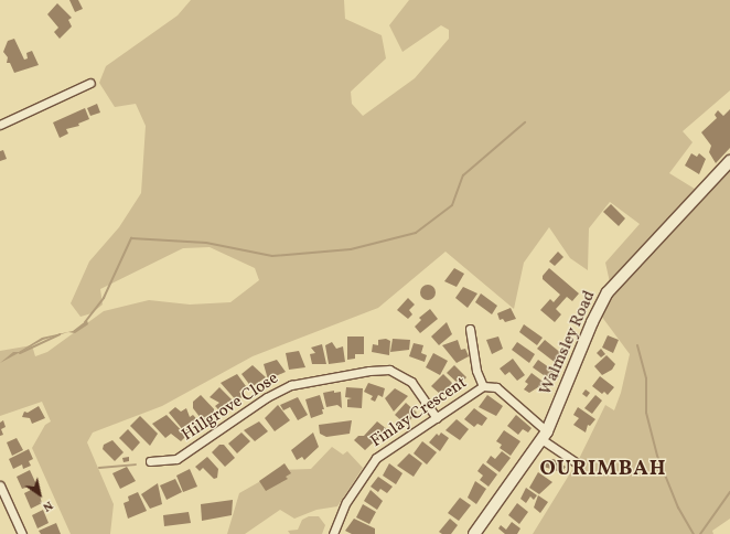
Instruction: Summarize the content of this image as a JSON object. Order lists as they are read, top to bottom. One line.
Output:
{"streets":{"street":["Walmsley Road","Hillgrove Close","Finlay Crescent"]},"crossings":[["Walmsley Road","Finlay Crescent"],["Hillgrove Close","Finlay Crescent"]],"districts":["OURIMBAH"],"north":"bottom right"}
